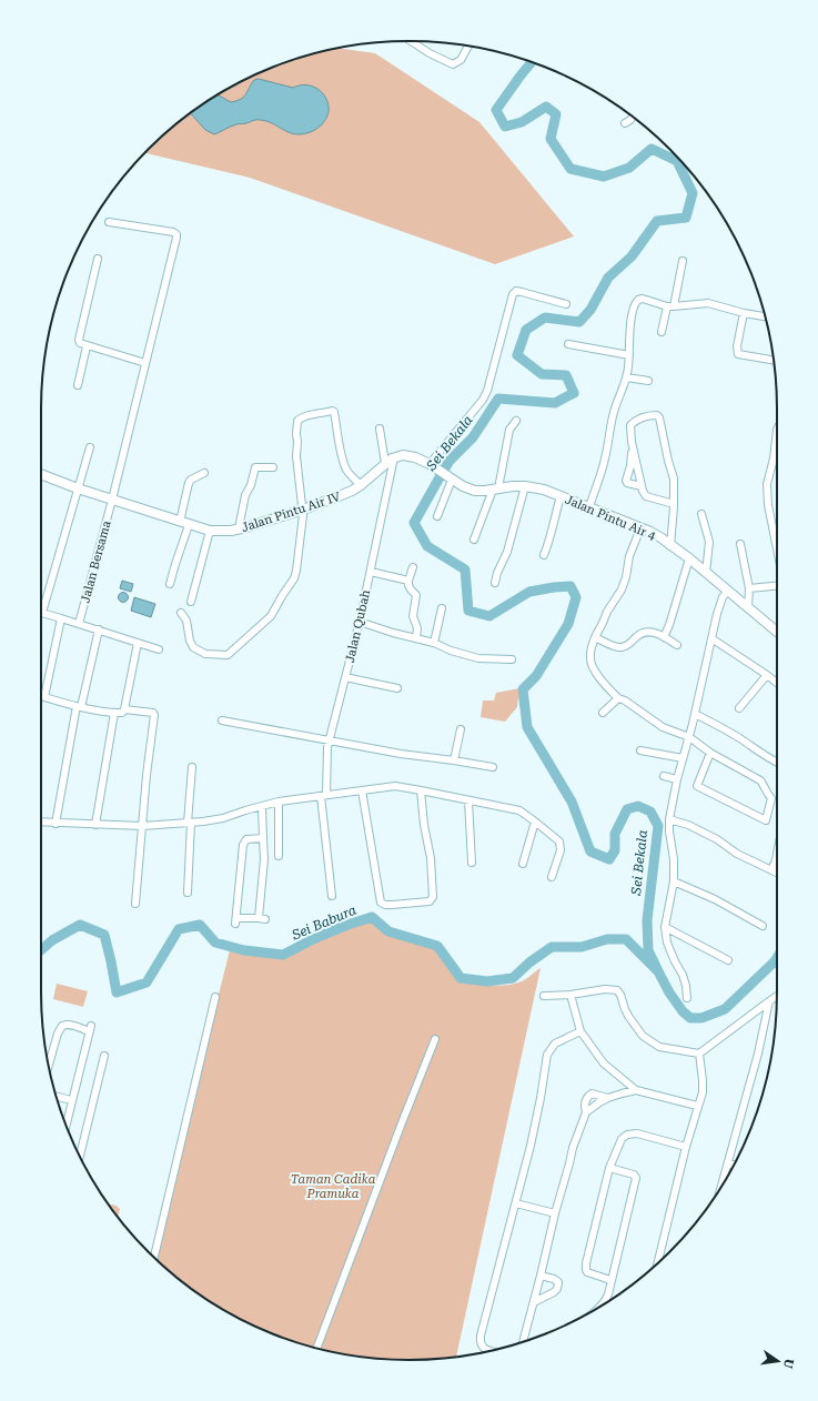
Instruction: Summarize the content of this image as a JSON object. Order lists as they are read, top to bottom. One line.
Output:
{"streets":{"main road":["Jalan Pintu Air IV","Jalan Pintu Air 4"],"street":["Jalan Bersama","Jalan Qubah"]},"crossings":[["Jalan Pintu Air IV","Jalan Bersama"],["Jalan Pintu Air IV","Jalan Qubah"]],"water":["Sei Bekala","Sei Babura"],"parks":["Taman Cadika Pramuka"],"north":"right"}
